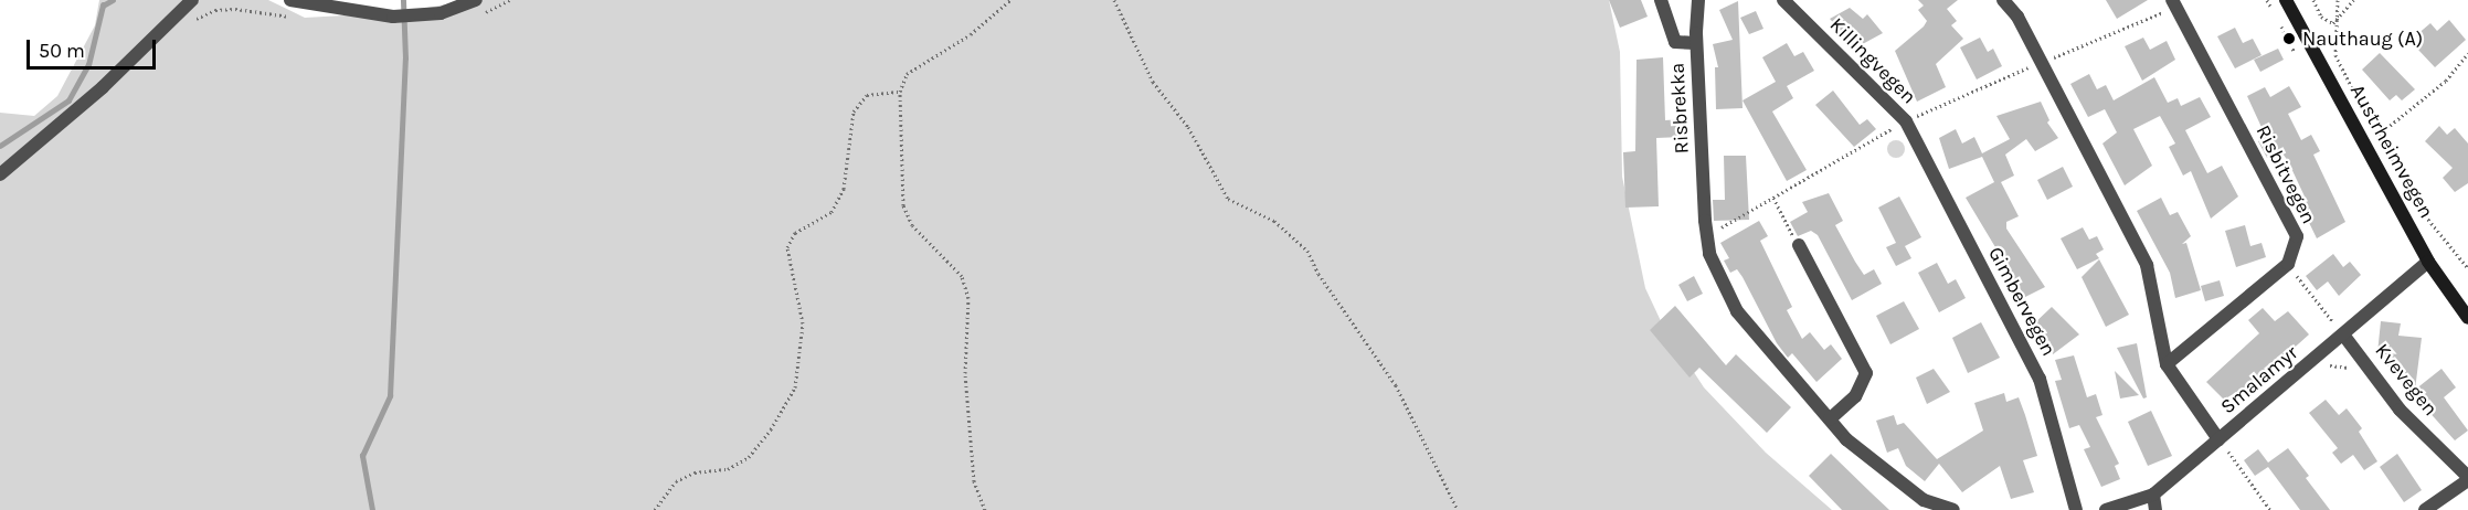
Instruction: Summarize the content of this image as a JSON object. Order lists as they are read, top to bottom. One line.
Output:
{"streets":{"main road":["Austrheimvegen"],"street":["Killingvegen","Risbrekka","Risbitvegen","Gimbervegen","Smalamyr","Kvevegen"]},"crossings":[["Killingvegen","Gimbervegen"],["Austrheimvegen","Smalamyr"],["Smalamyr","Kvevegen"]],"places":["Nauthaug (A)"],"scale_bar":"50 m"}
